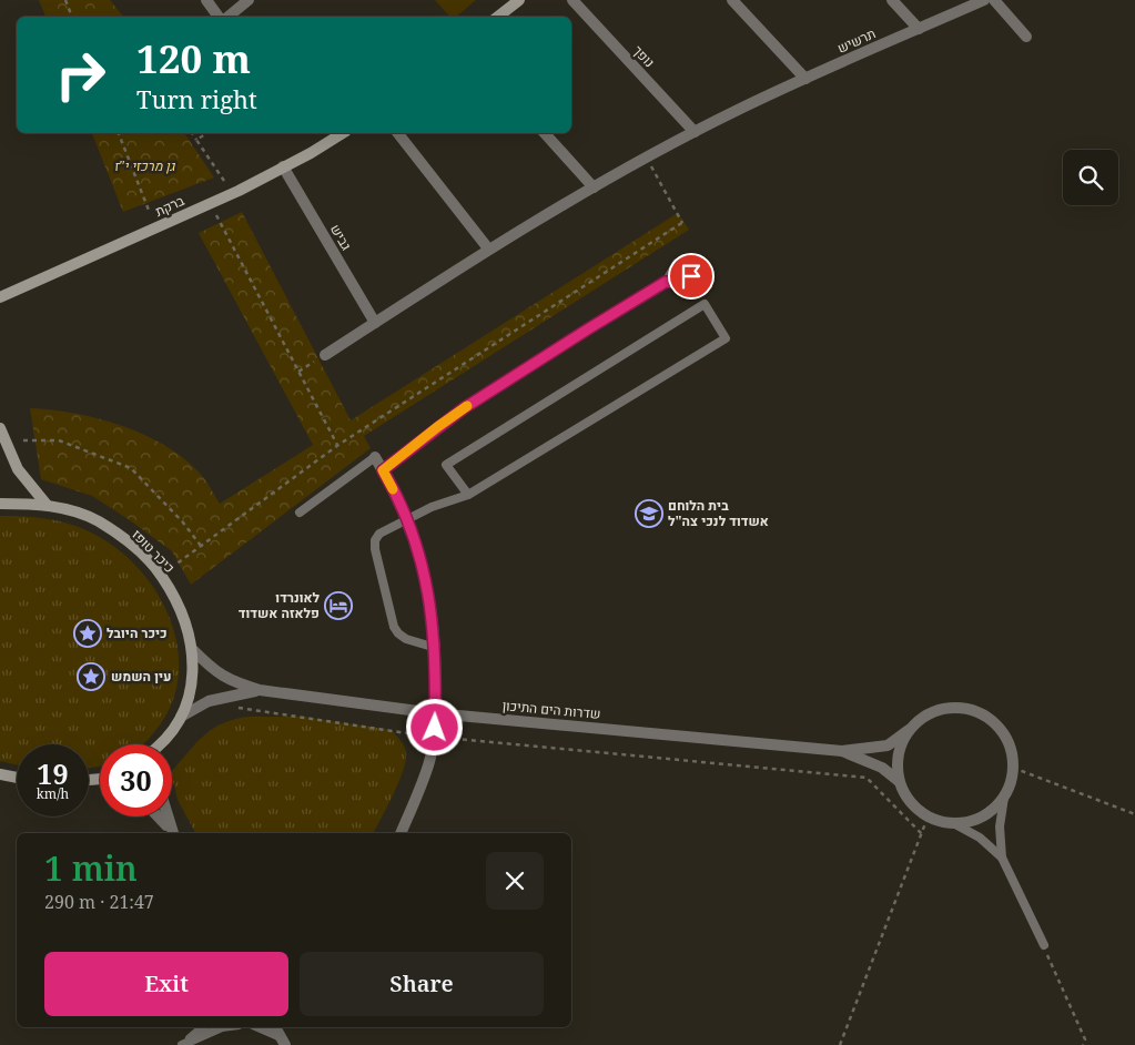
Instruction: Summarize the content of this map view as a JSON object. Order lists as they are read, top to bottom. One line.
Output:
{"streets":{"main road":["ברקת","כיכר טופז"],"street":["תרשיש","נופך","גביש","שדרות הים התיכון"]},"crossings":[["תרשיש","נופך"],["ברקת","גביש"],["כיכר טופז","שדרות הים התיכון"]],"parks":["גן מרכזי י\"ז"],"places":{"school or university":["בית הלוחם אשדוד לנכי צה\"ל"],"hotel":["לאונרדו פלאזה אשדוד"],"place":["כיכר היובל","עין השמש"]},"page":{"turn":["120 m","Turn right"],"speed":"19 km/h","limit":"30","heading":["1 min","290 m · 21:47"],"buttons":["Exit","Share"]}}
